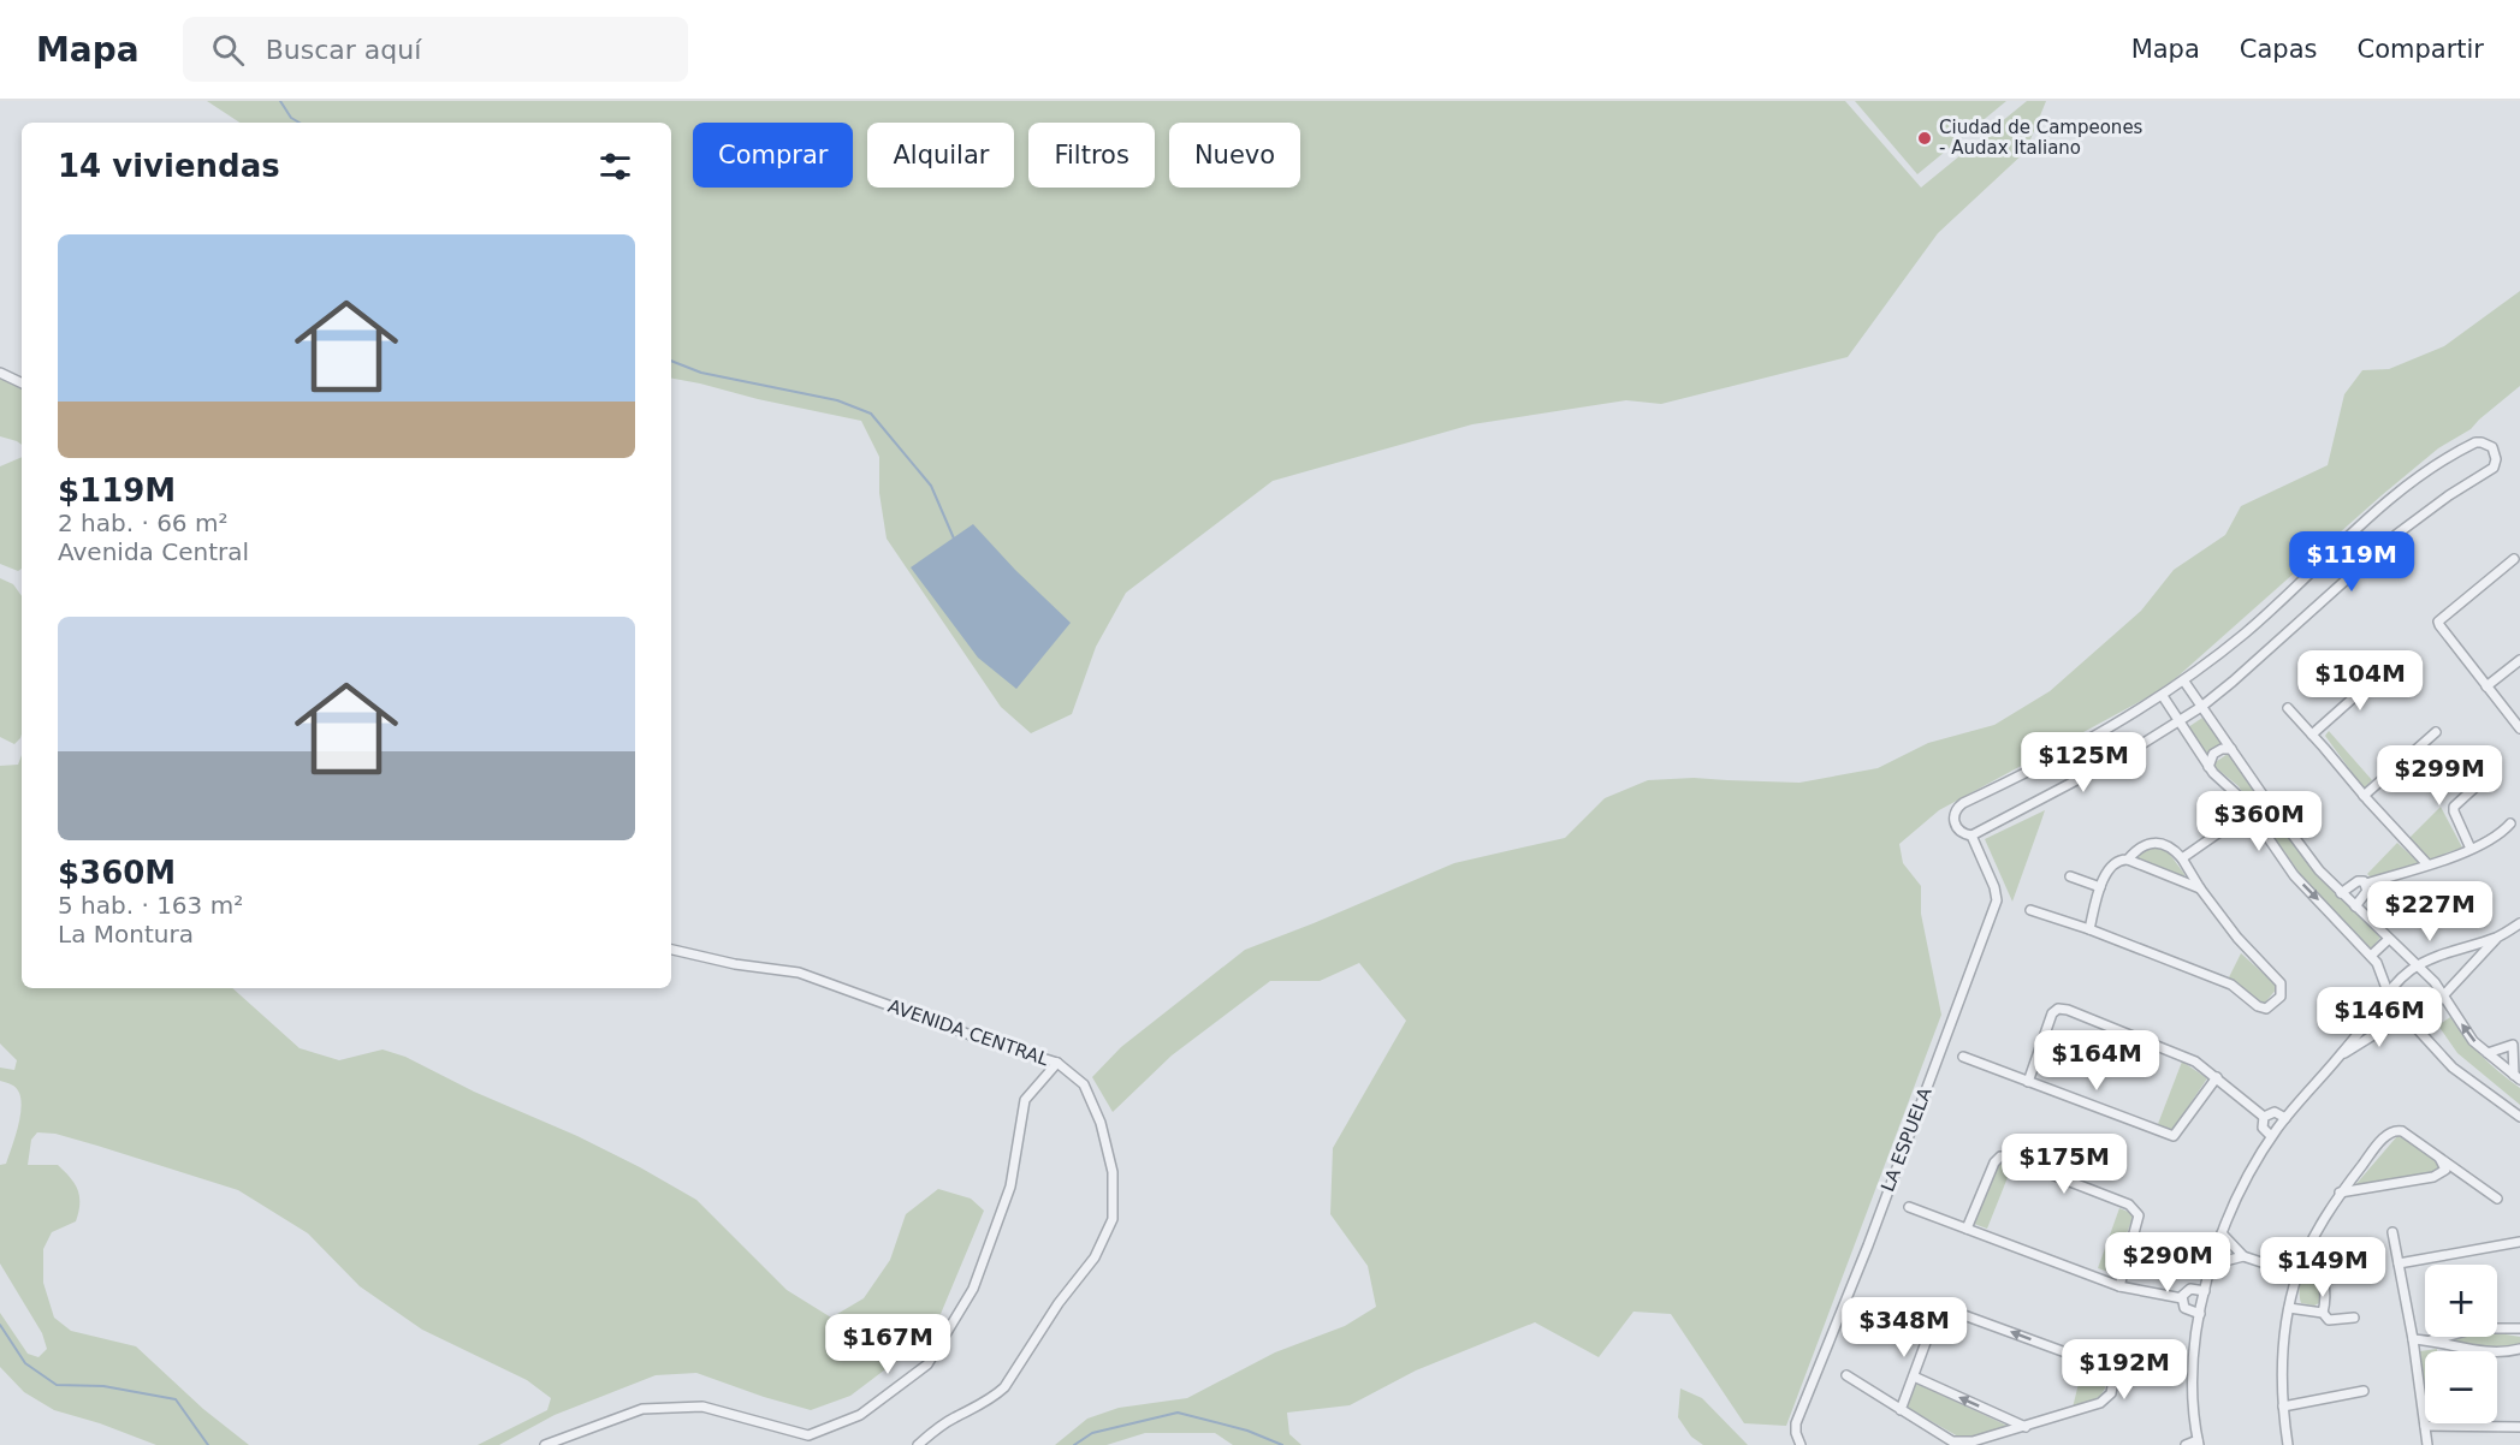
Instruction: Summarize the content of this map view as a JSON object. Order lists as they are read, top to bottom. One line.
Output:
{"streets":{"street":["AVENIDA CENTRAL","LA ESPUELA"]},"places":["Ciudad de Campeones - Audax Italiano"],"page":{"header":"Mapa","search":"Buscar aquí","nav":["Mapa","Capas","Compartir"],"chip":["Comprar","Alquilar","Filtros","Nuevo"],"heading":"14 viviendas","list":[{"name":"$119M","note":"2 hab. · 66 m² · Avenida Central"},{"name":"$360M","note":"5 hab. · 163 m² · La Montura"}],"price":["$119M","$104M","$125M","$299M","$360M","$227M","$146M","$164M","$175M","$290M","$149M","$348M","$167M","$192M"],"map_buttons":["+","−"]}}
